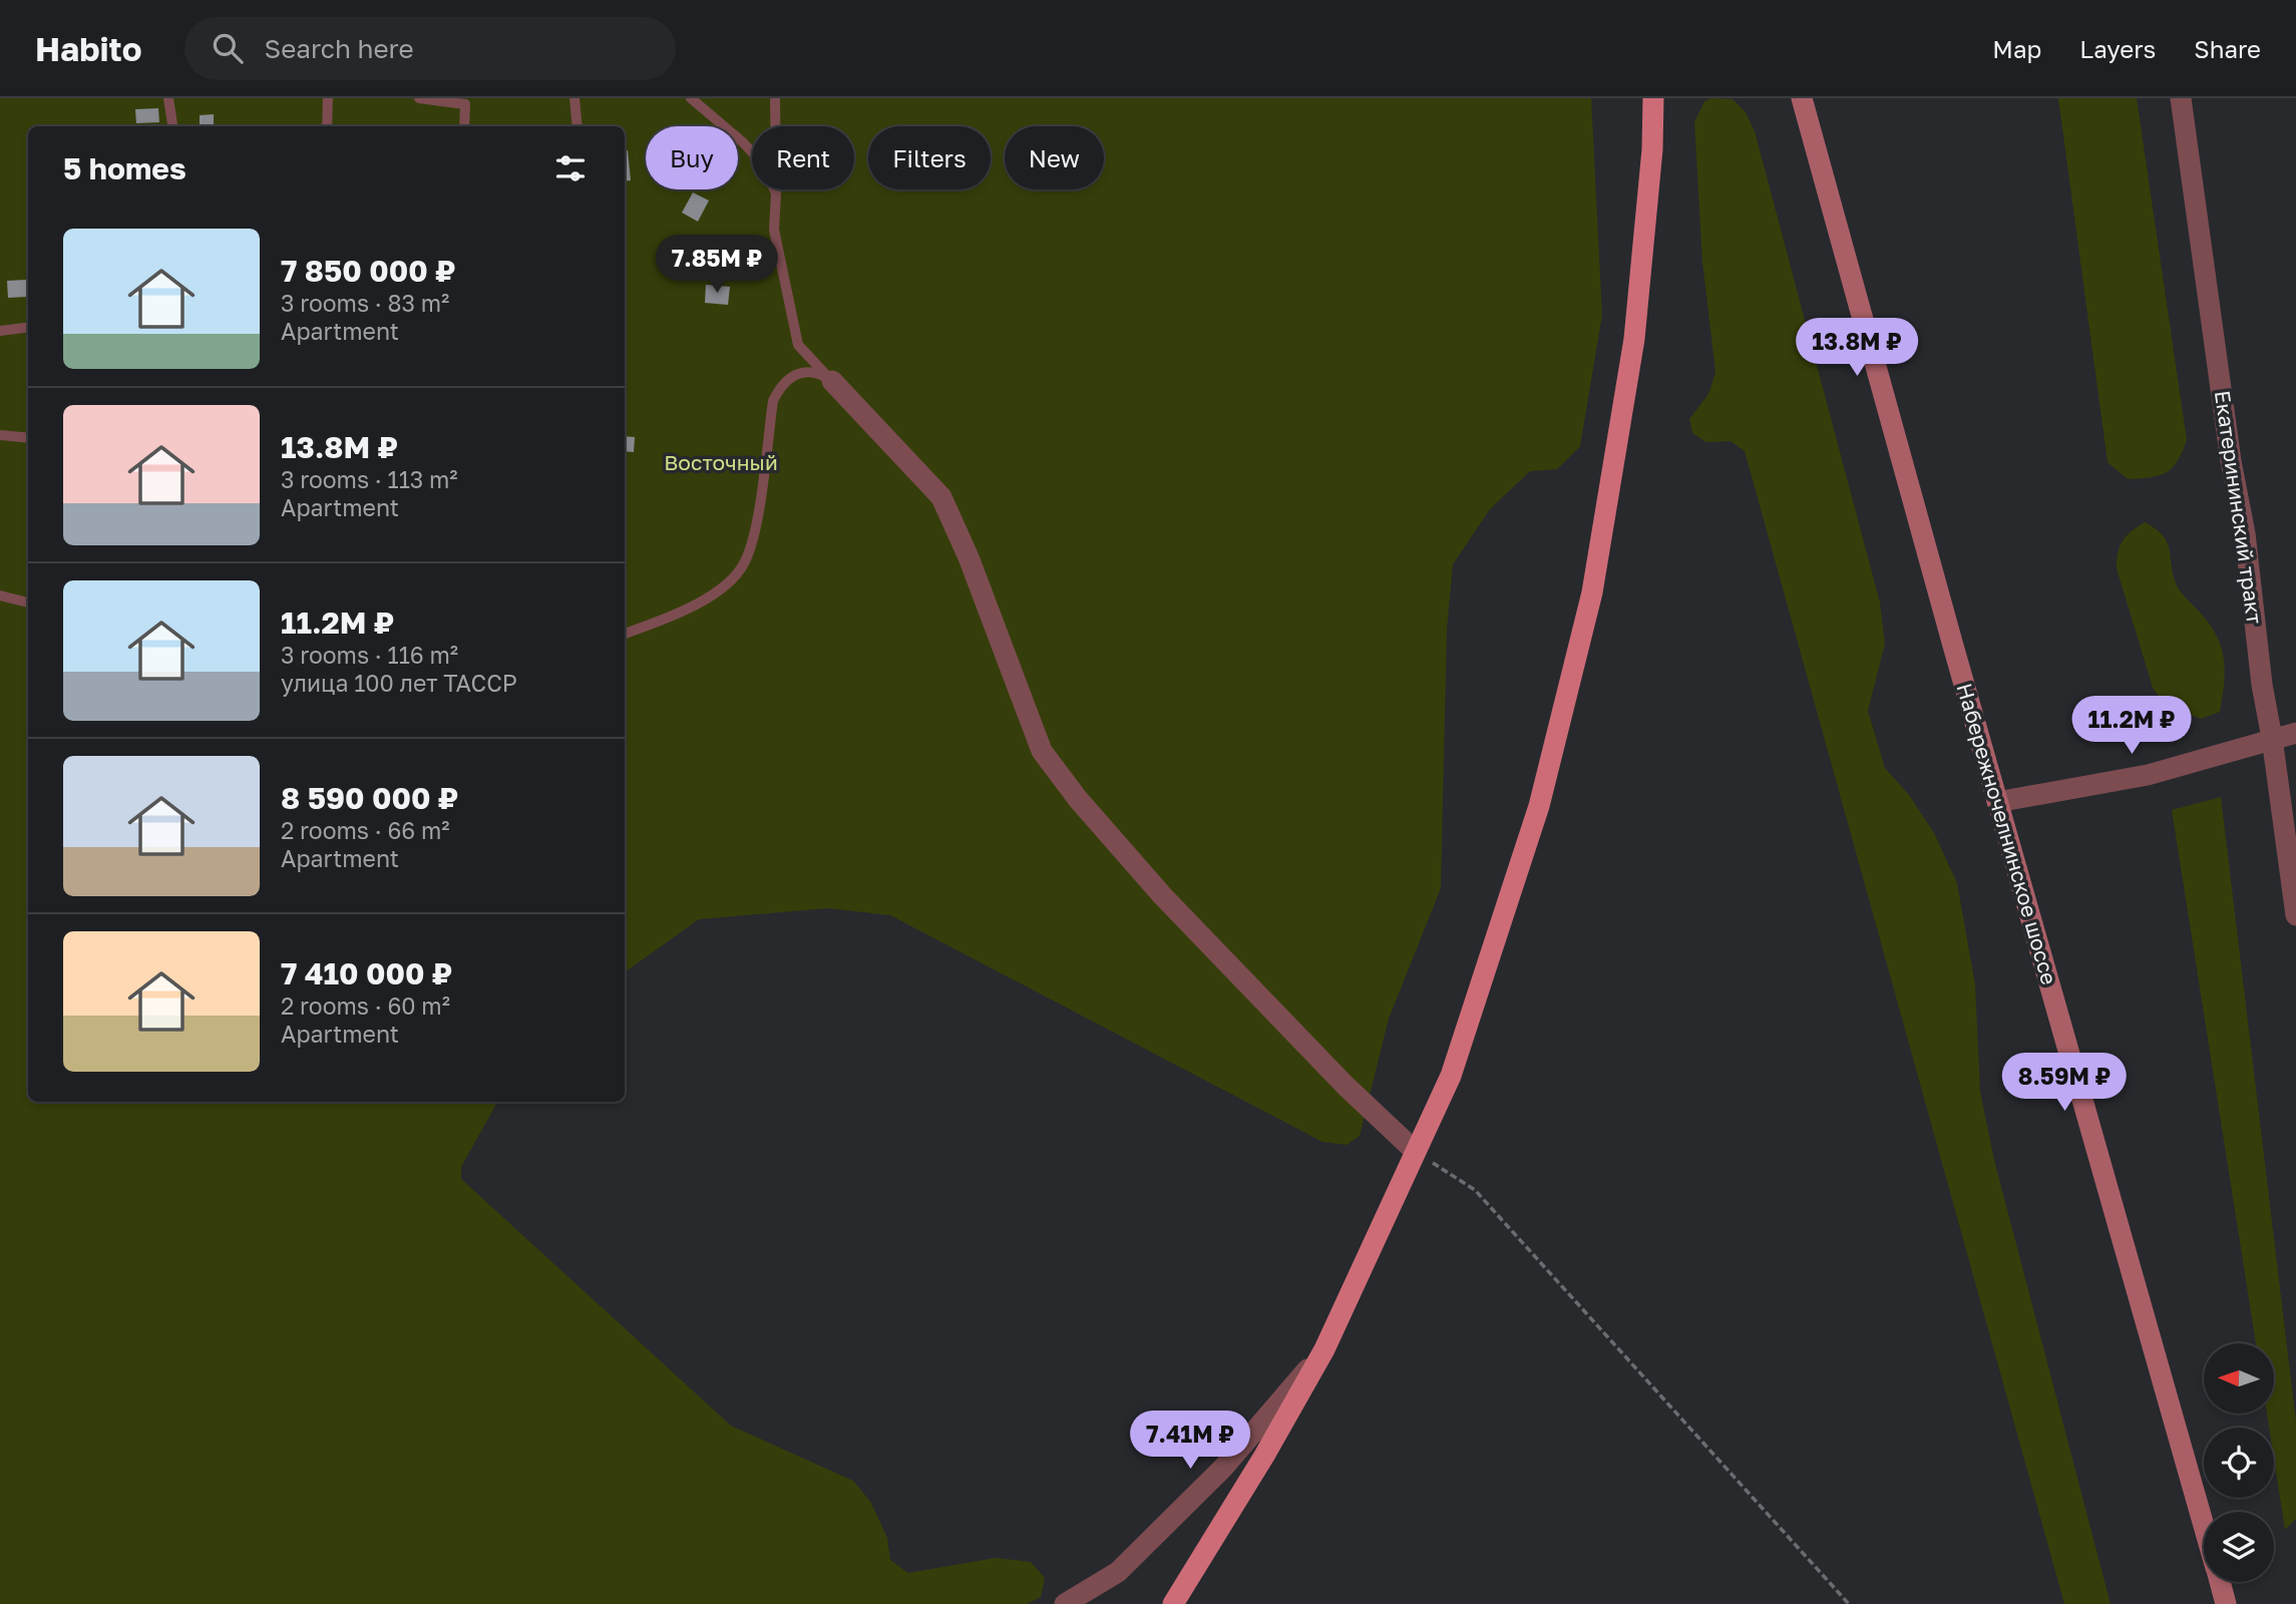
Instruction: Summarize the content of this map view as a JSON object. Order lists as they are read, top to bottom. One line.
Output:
{"streets":{"main road":["Набережночелнинское шоссе"],"street":["Екатерининский тракт"]},"parks":["Восточный"],"north":"left","page":{"header":"Habito","search":"Search here","nav":["Map","Layers","Share"],"chip":["Buy","Rent","Filters","New"],"heading":"5 homes","list":[{"name":"7 850 000 ₽","note":"3 rooms · 83 m² · Apartment"},{"name":"13.8M ₽","note":"3 rooms · 113 m² · Apartment"},{"name":"11.2M ₽","note":"3 rooms · 116 m² · улица 100 лет ТАССР"},{"name":"8 590 000 ₽","note":"2 rooms · 66 m² · Apartment"},{"name":"7 410 000 ₽","note":"2 rooms · 60 m² · Apartment"}],"price":["7.85M ₽","13.8M ₽","11.2M ₽","8.59M ₽","7.41M ₽"]}}
